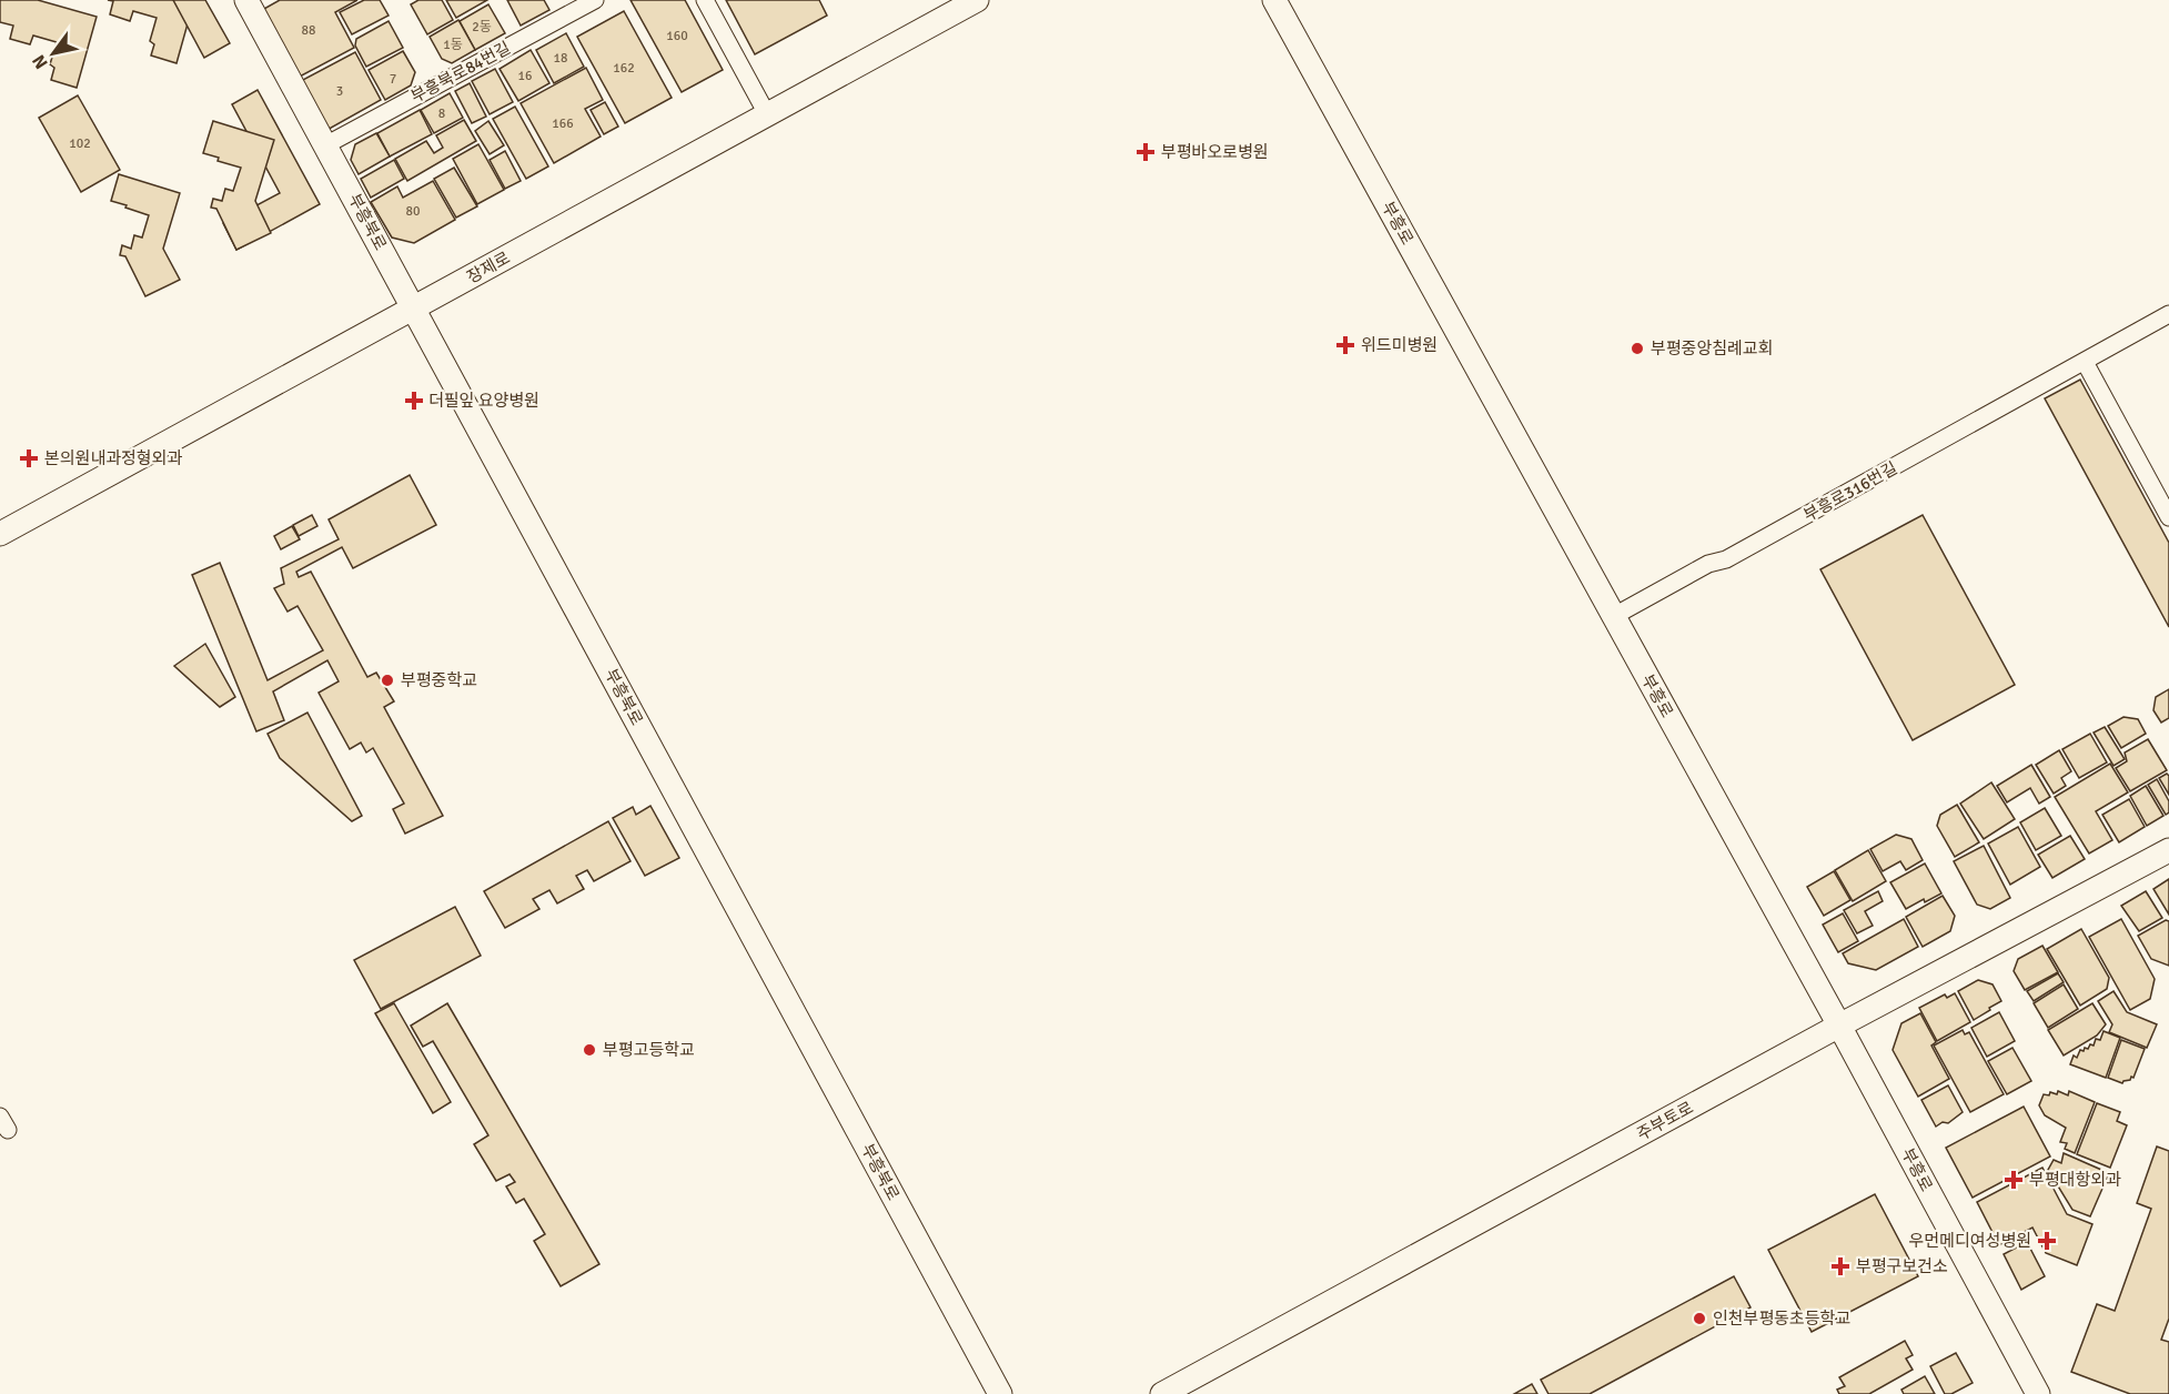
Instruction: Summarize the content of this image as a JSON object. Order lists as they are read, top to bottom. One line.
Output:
{"streets":{"main road":["부흥북로","부흥로","장제로","주부토로"],"street":["부흥북로84번길","부흥로316번길"]},"crossings":[["부흥북로84번길","부흥북로"],["부흥북로","장제로"],["부흥로","부흥로316번길"],["부흥로","주부토로"]],"places":{"health":["부평바오로병원","위드미병원","더필잎 요양병원","본의원내과정형외과","부평대항외과","우먼메디여성병원","부평구보건소"],"other":["부평중앙침례교회","부평중학교","부평고등학교","인천부평동초등학교"]},"house_numbers":["2동","88","160","1동","18","162","16","7","3","8","166","102","80"],"north":"bottom left"}
